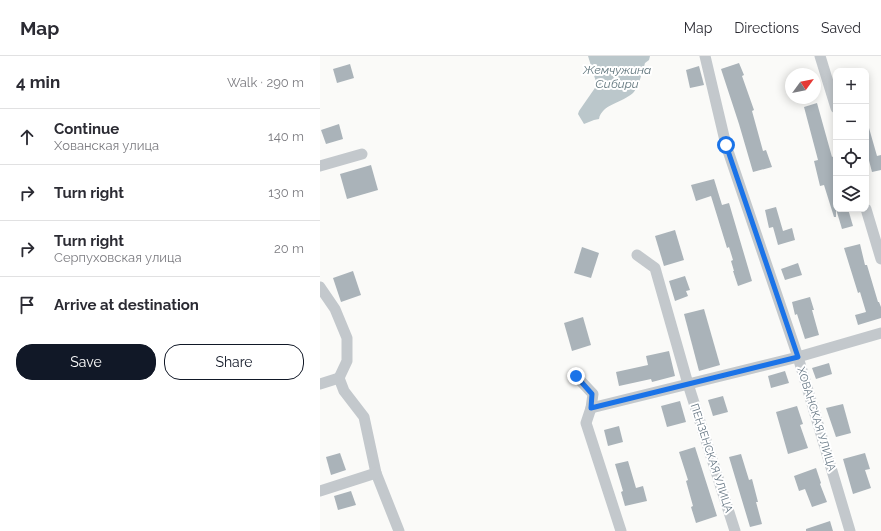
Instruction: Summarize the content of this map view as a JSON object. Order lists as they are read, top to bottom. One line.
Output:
{"streets":{"street":["ХОВАНСКАЯ УЛИЦА","ПЕНЗЕНСКАЯ УЛИЦА"]},"water":["Жемчужина Сибири"],"north":"top right","page":{"header":"Map","nav":["Map","Directions","Saved"],"heading":["4 min","Walk · 290 m"],"map_buttons":["+","−"],"list":[["Continue","Хованская улица","140 m"],["Turn right","130 m"],["Turn right","Серпуховская улица","20 m"],"Arrive at destination"],"buttons":["Save","Share"]}}
